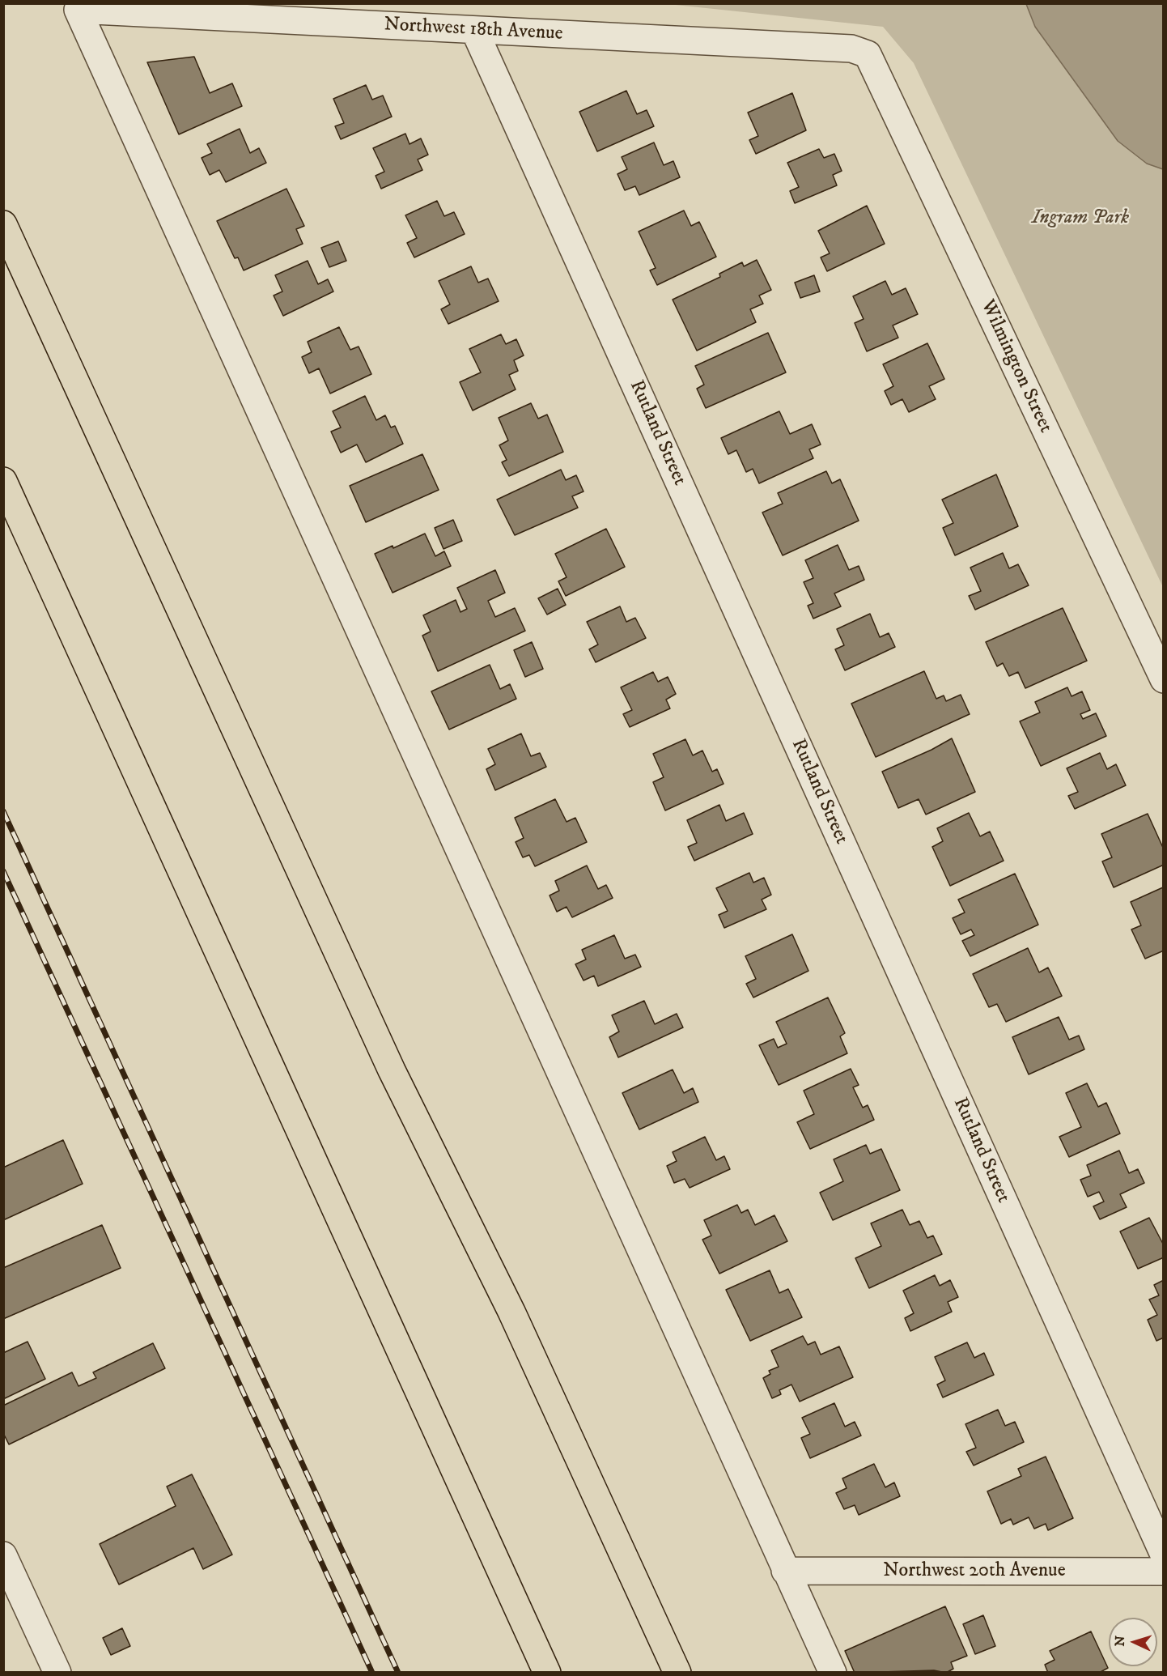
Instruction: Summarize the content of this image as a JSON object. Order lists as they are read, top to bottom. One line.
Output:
{"streets":{"street":["Northwest 18th Avenue","Wilmington Street","Rutland Street","Northwest 20th Avenue"]},"crossings":[["Northwest 18th Avenue","Wilmington Street"],["Northwest 18th Avenue","Rutland Street"],["Northwest 18th Avenue","Northwest 20th Avenue"]],"parks":["Ingram Park"],"north":"left"}
